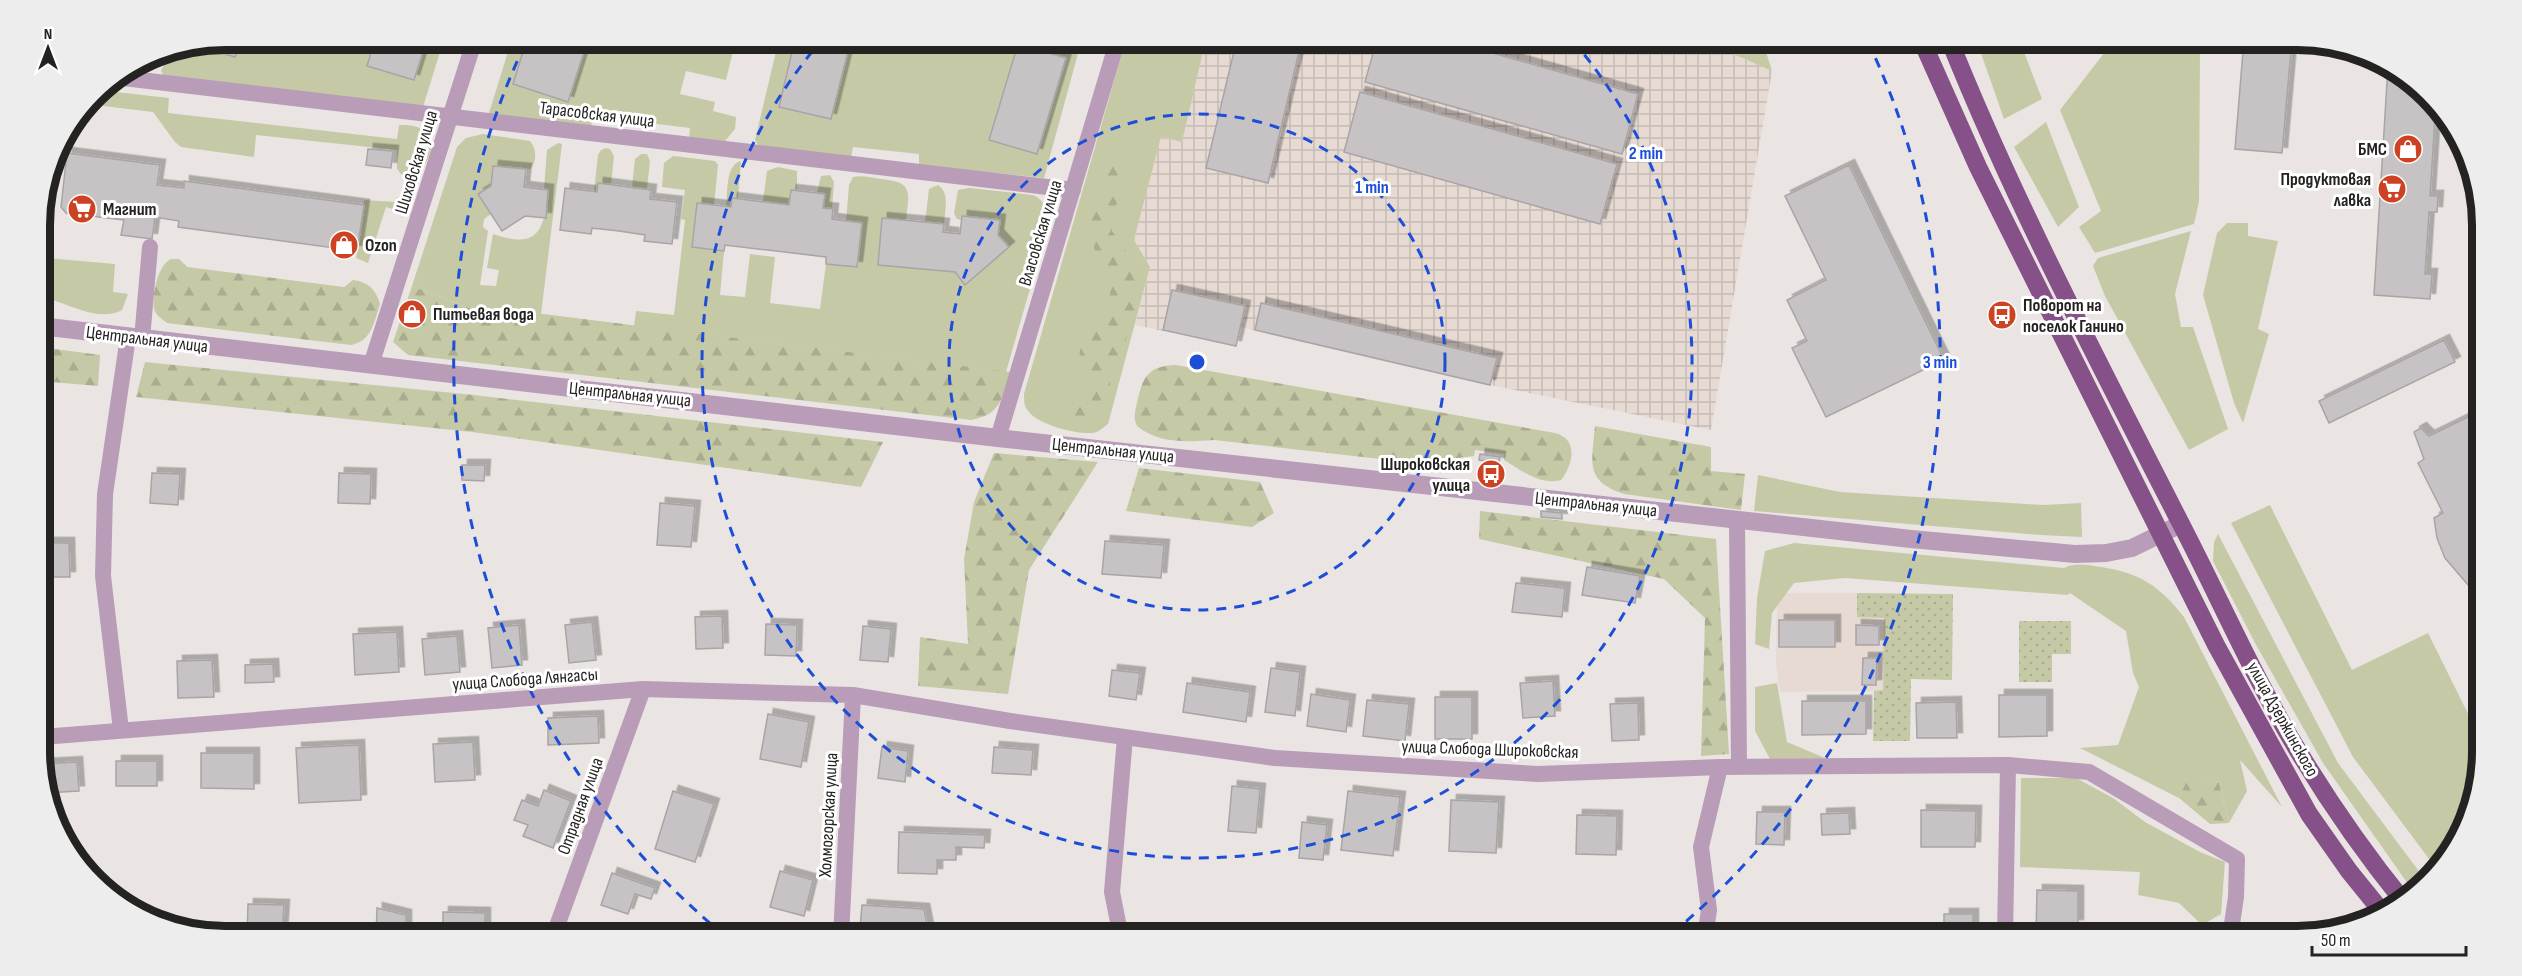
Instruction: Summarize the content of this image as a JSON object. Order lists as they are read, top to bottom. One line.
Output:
{"streets":{"highway":["улица Дзержинского"],"street":["Тарасовская улица","Шиховская улица","Власовская улица","Центральная улица","улица Слобода Лянгасы","улица Слобода Широковская","Отрадная улица","Холмогорская улица"]},"crossings":[["Тарасовская улица","Шиховская улица"],["Тарасовская улица","Власовская улица"],["Шиховская улица","Центральная улица"],["Власовская улица","Центральная улица"],["Центральная улица","улица Дзержинского"],["улица Слобода Лянгасы","улица Слобода Широковская"],["улица Слобода Лянгасы","Отрадная улица"],["улица Слобода Лянгасы","Холмогорская улица"]],"places":{"shop":["БМС","Ozon","Питьевая вода"],"supermarket":["Продуктовая лавка","Магнит"],"bus stop":["Поворот на поселок Ганино","Широковская улица"]},"scale_bar":"50 m","north":"top","rings":["2 min","1 min","3 min"]}
